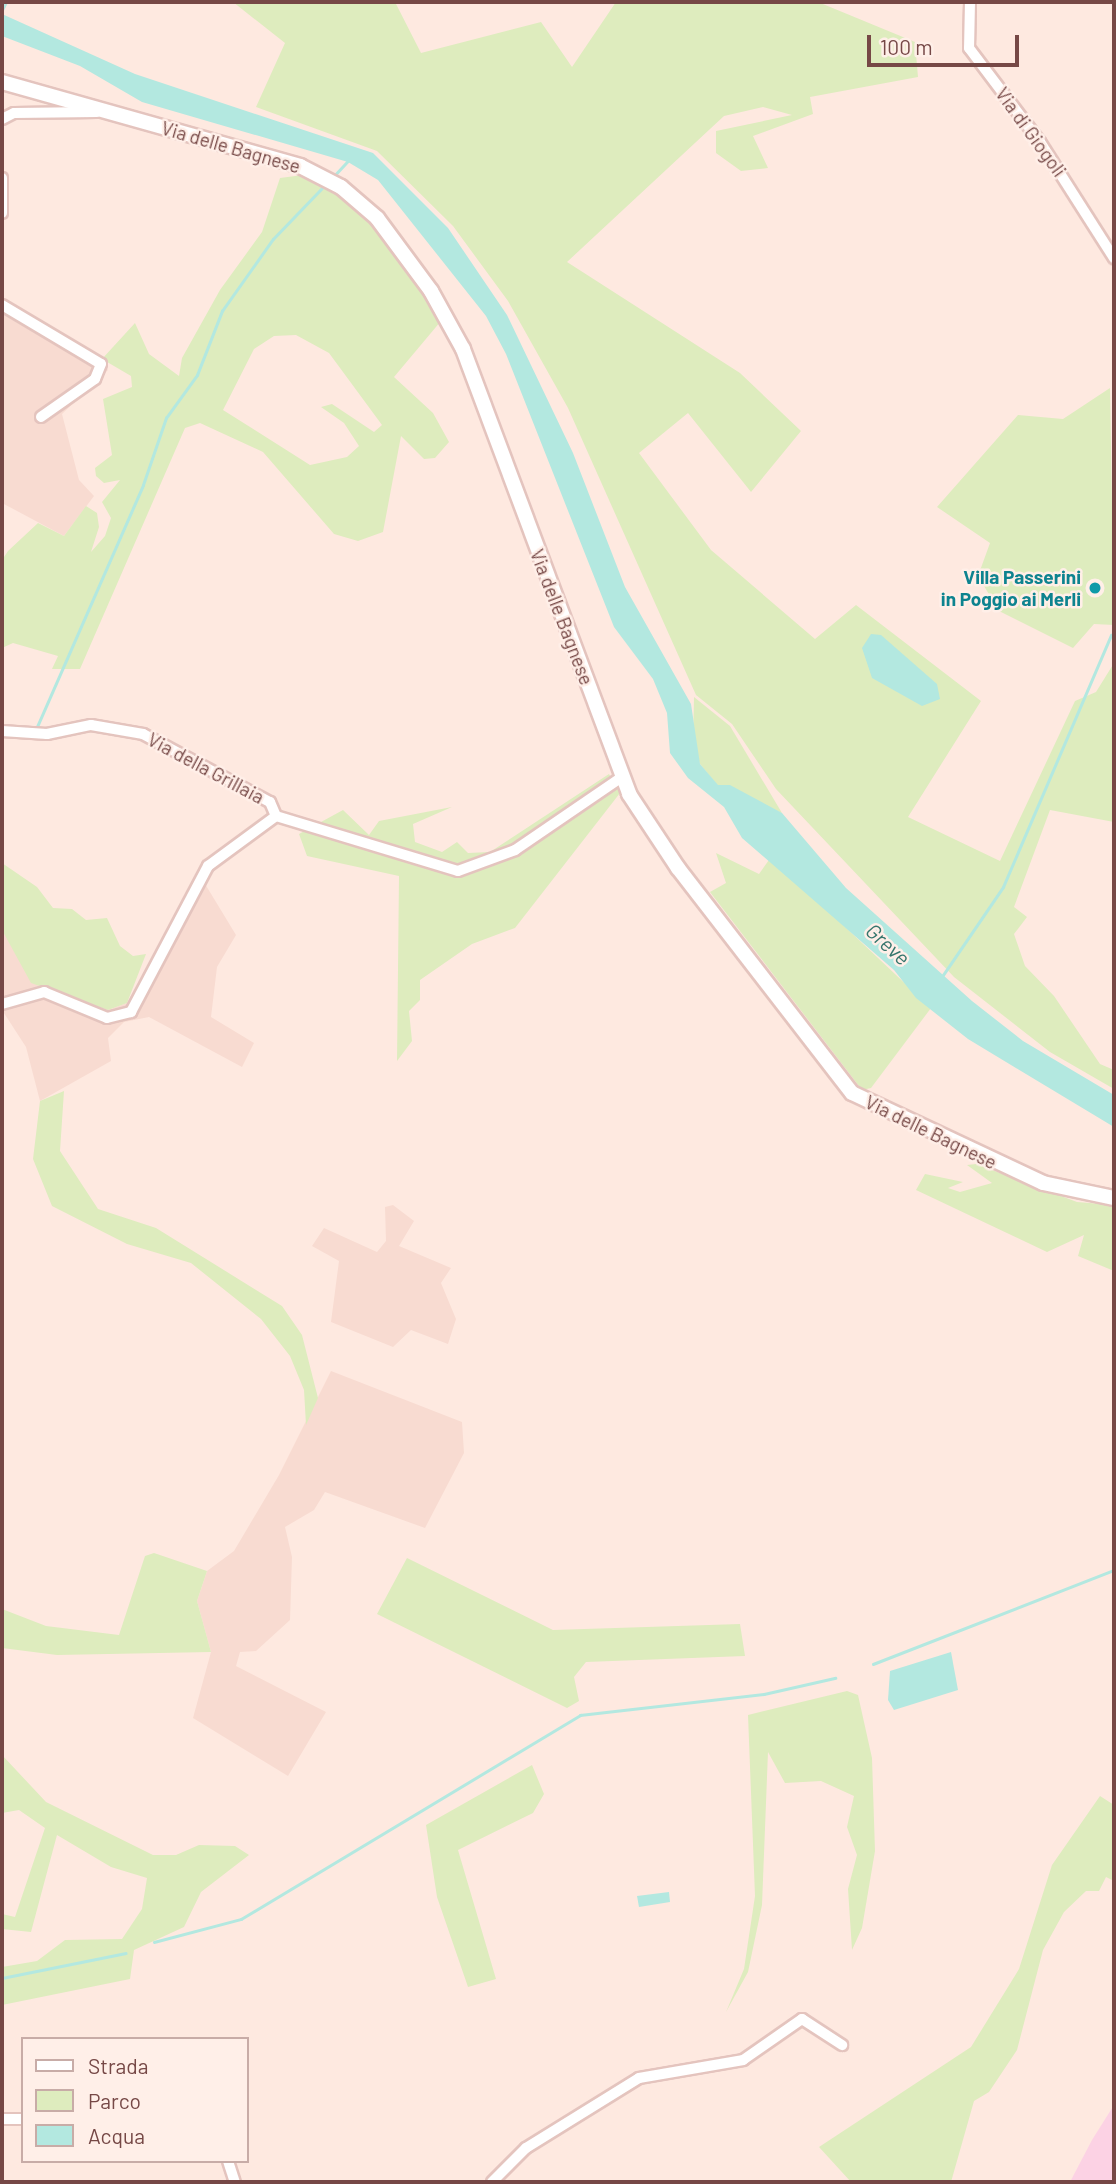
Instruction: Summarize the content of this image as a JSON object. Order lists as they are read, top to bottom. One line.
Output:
{"streets":{"main road":["Via delle Bagnese"],"street":["Via di Giogoli","Via della Grillaia"]},"water":["Greve"],"places":["Villa Passerini in Poggio ai Merli"],"legend":["Strada","Parco","Acqua"],"scale_bar":"100 m"}
